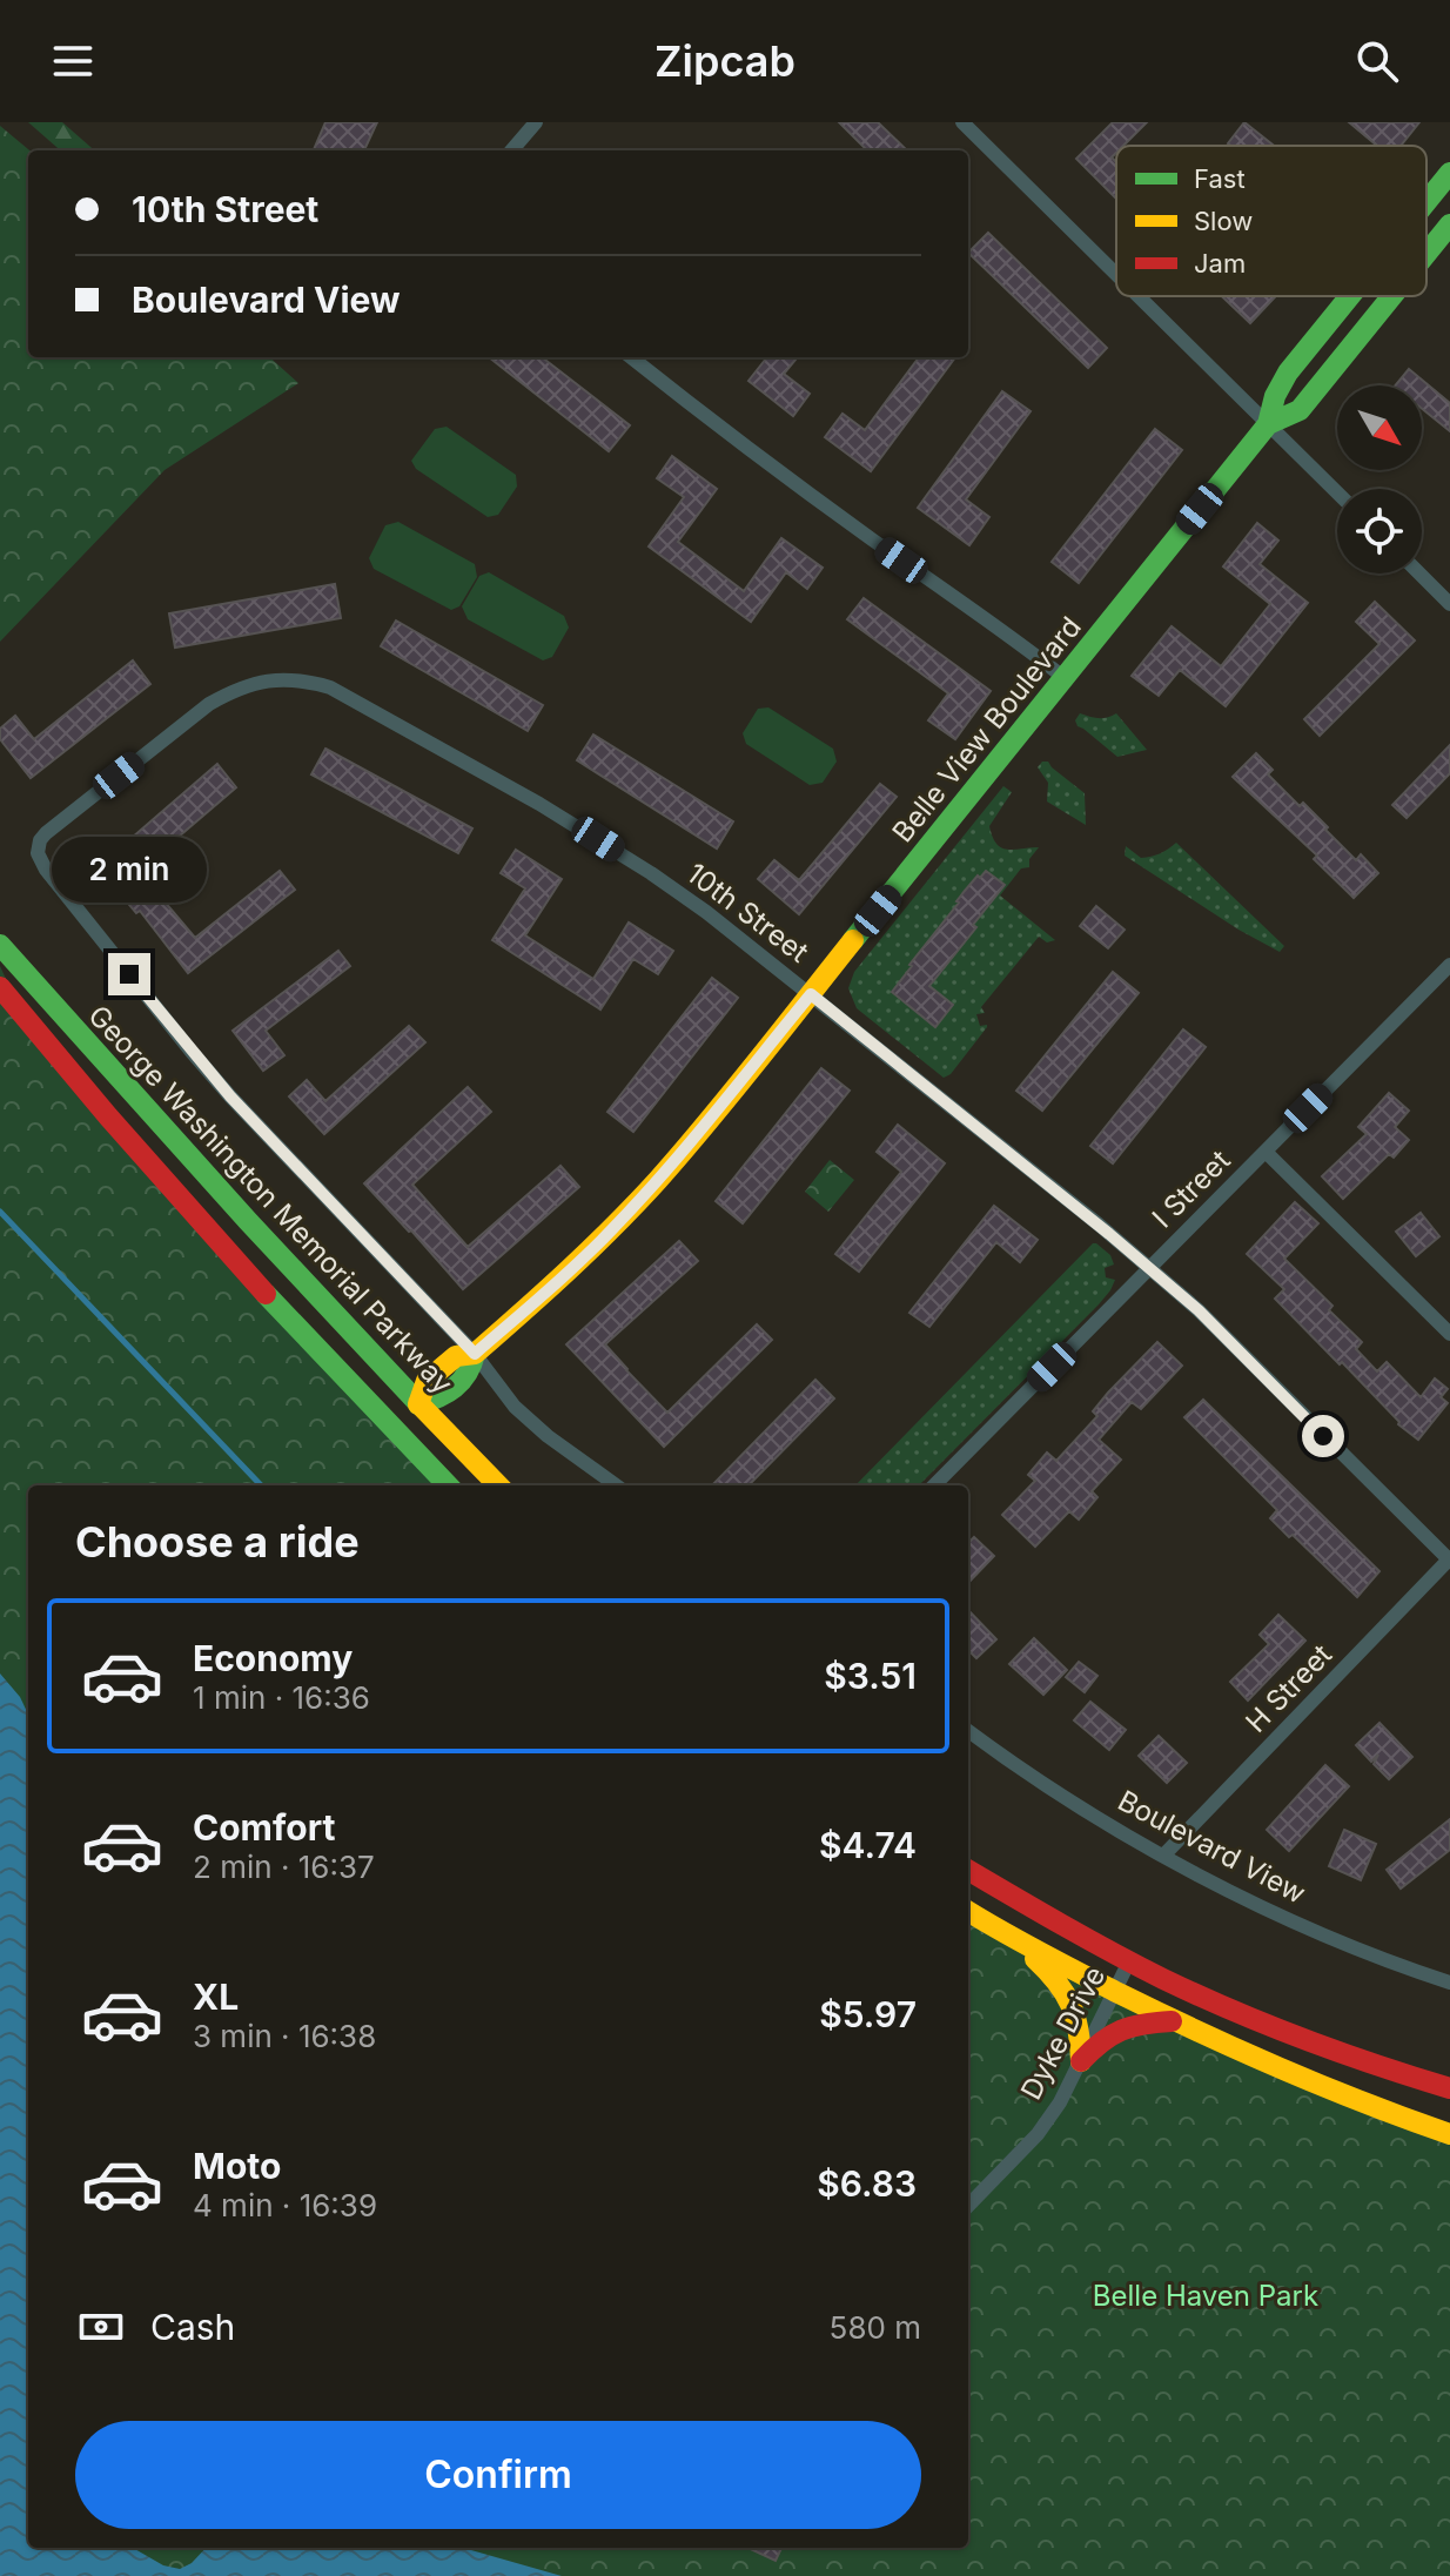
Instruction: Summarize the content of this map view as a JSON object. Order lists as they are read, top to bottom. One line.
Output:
{"streets":{"main road":["Belle View Boulevard","George Washington Memorial Parkway"],"street":["10th Street","I Street","H Street","Boulevard View","Dyke Drive"]},"crossings":[["Belle View Boulevard","10th Street"],["Belle View Boulevard","George Washington Memorial Parkway"],["10th Street","I Street"],["10th Street","H Street"],["H Street","Boulevard View"]],"parks":["Belle Haven Park"],"legend":["Fast","Slow","Jam"],"north":"bottom right","page":{"header":"Zipcab","banner":["10th Street","Boulevard View"],"bubble":"2 min","heading":"Choose a ride","list":[{"name":"Economy","note":"1 min · 16:36","value":"$3.51"},{"name":"Comfort","note":"2 min · 16:37","value":"$4.74"},{"name":"XL","note":"3 min · 16:38","value":"$5.97"},{"name":"Moto","note":"4 min · 16:39","value":"$6.83"}],"pay":["Cash","580 m"],"buttons":"Confirm"}}
